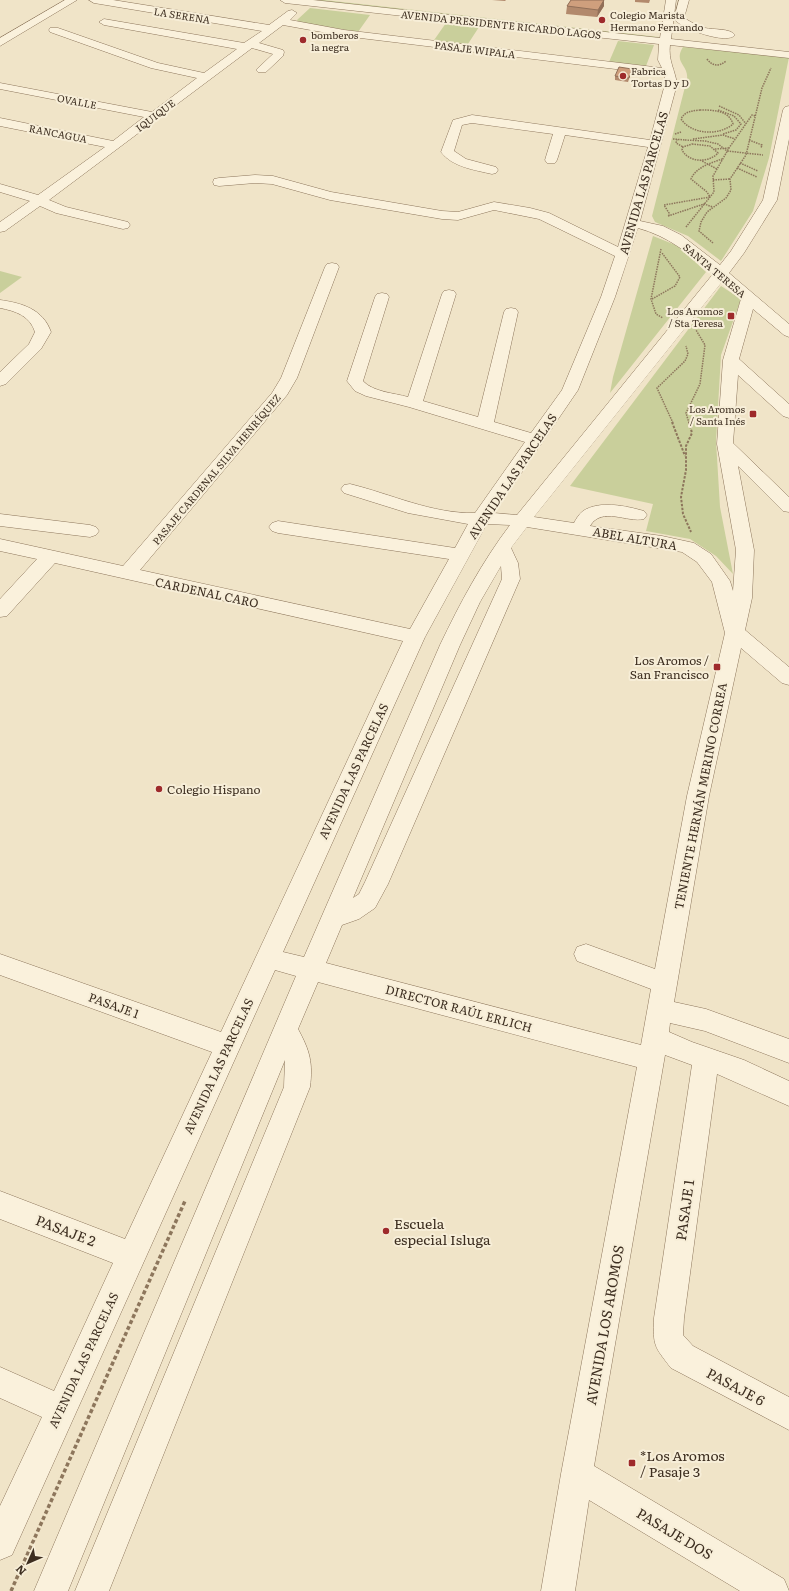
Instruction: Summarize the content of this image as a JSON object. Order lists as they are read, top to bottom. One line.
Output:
{"streets":{"street":["LA SERENA","AVENIDA PRESIDENTE RICARDO LAGOS","PASAJE WIPALA","OVALLE","IQUIQUE","RANCAGUA","AVENIDA LAS PARCELAS","SANTA TERESA","PASAJE CARDENAL SILVA HENRÍQUEZ","ABEL ALTURA","CARDENAL CARO","TENIENTE HERNÁN MERINO CORREA","PASAJE 1","DIRECTOR RAÚL ERLICH","PASAJE 2","AVENIDA LOS AROMOS","PASAJE 6","PASAJE DOS"]},"crossings":[["LA SERENA","IQUIQUE"],["AVENIDA PRESIDENTE RICARDO LAGOS","IQUIQUE"],["AVENIDA PRESIDENTE RICARDO LAGOS","AVENIDA LAS PARCELAS"],["PASAJE WIPALA","IQUIQUE"],["PASAJE WIPALA","AVENIDA LAS PARCELAS"],["OVALLE","IQUIQUE"],["IQUIQUE","RANCAGUA"],["AVENIDA LAS PARCELAS","SANTA TERESA"],["AVENIDA LAS PARCELAS","ABEL ALTURA"],["AVENIDA LAS PARCELAS","CARDENAL CARO"],["AVENIDA LAS PARCELAS","PASAJE 1"],["AVENIDA LAS PARCELAS","DIRECTOR RAÚL ERLICH"],["AVENIDA LAS PARCELAS","PASAJE 2"],["SANTA TERESA","TENIENTE HERNÁN MERINO CORREA"],["PASAJE CARDENAL SILVA HENRÍQUEZ","CARDENAL CARO"],["ABEL ALTURA","TENIENTE HERNÁN MERINO CORREA"],["TENIENTE HERNÁN MERINO CORREA","DIRECTOR RAÚL ERLICH"],["TENIENTE HERNÁN MERINO CORREA","AVENIDA LOS AROMOS"],["PASAJE 1","PASAJE 6"],["DIRECTOR RAÚL ERLICH","AVENIDA LOS AROMOS"],["AVENIDA LOS AROMOS","PASAJE DOS"]],"places":{"other":["Colegio Marista Hermano Fernando","bomberos la negra","Fabrica Tortas D y D","Colegio Hispano","Escuela especial Isluga"],"transit":["Los Aromos / Sta Teresa","Los Aromos / Santa Inés","Los Aromos / San Francisco","*Los Aromos / Pasaje 3"]},"north":"bottom left"}
